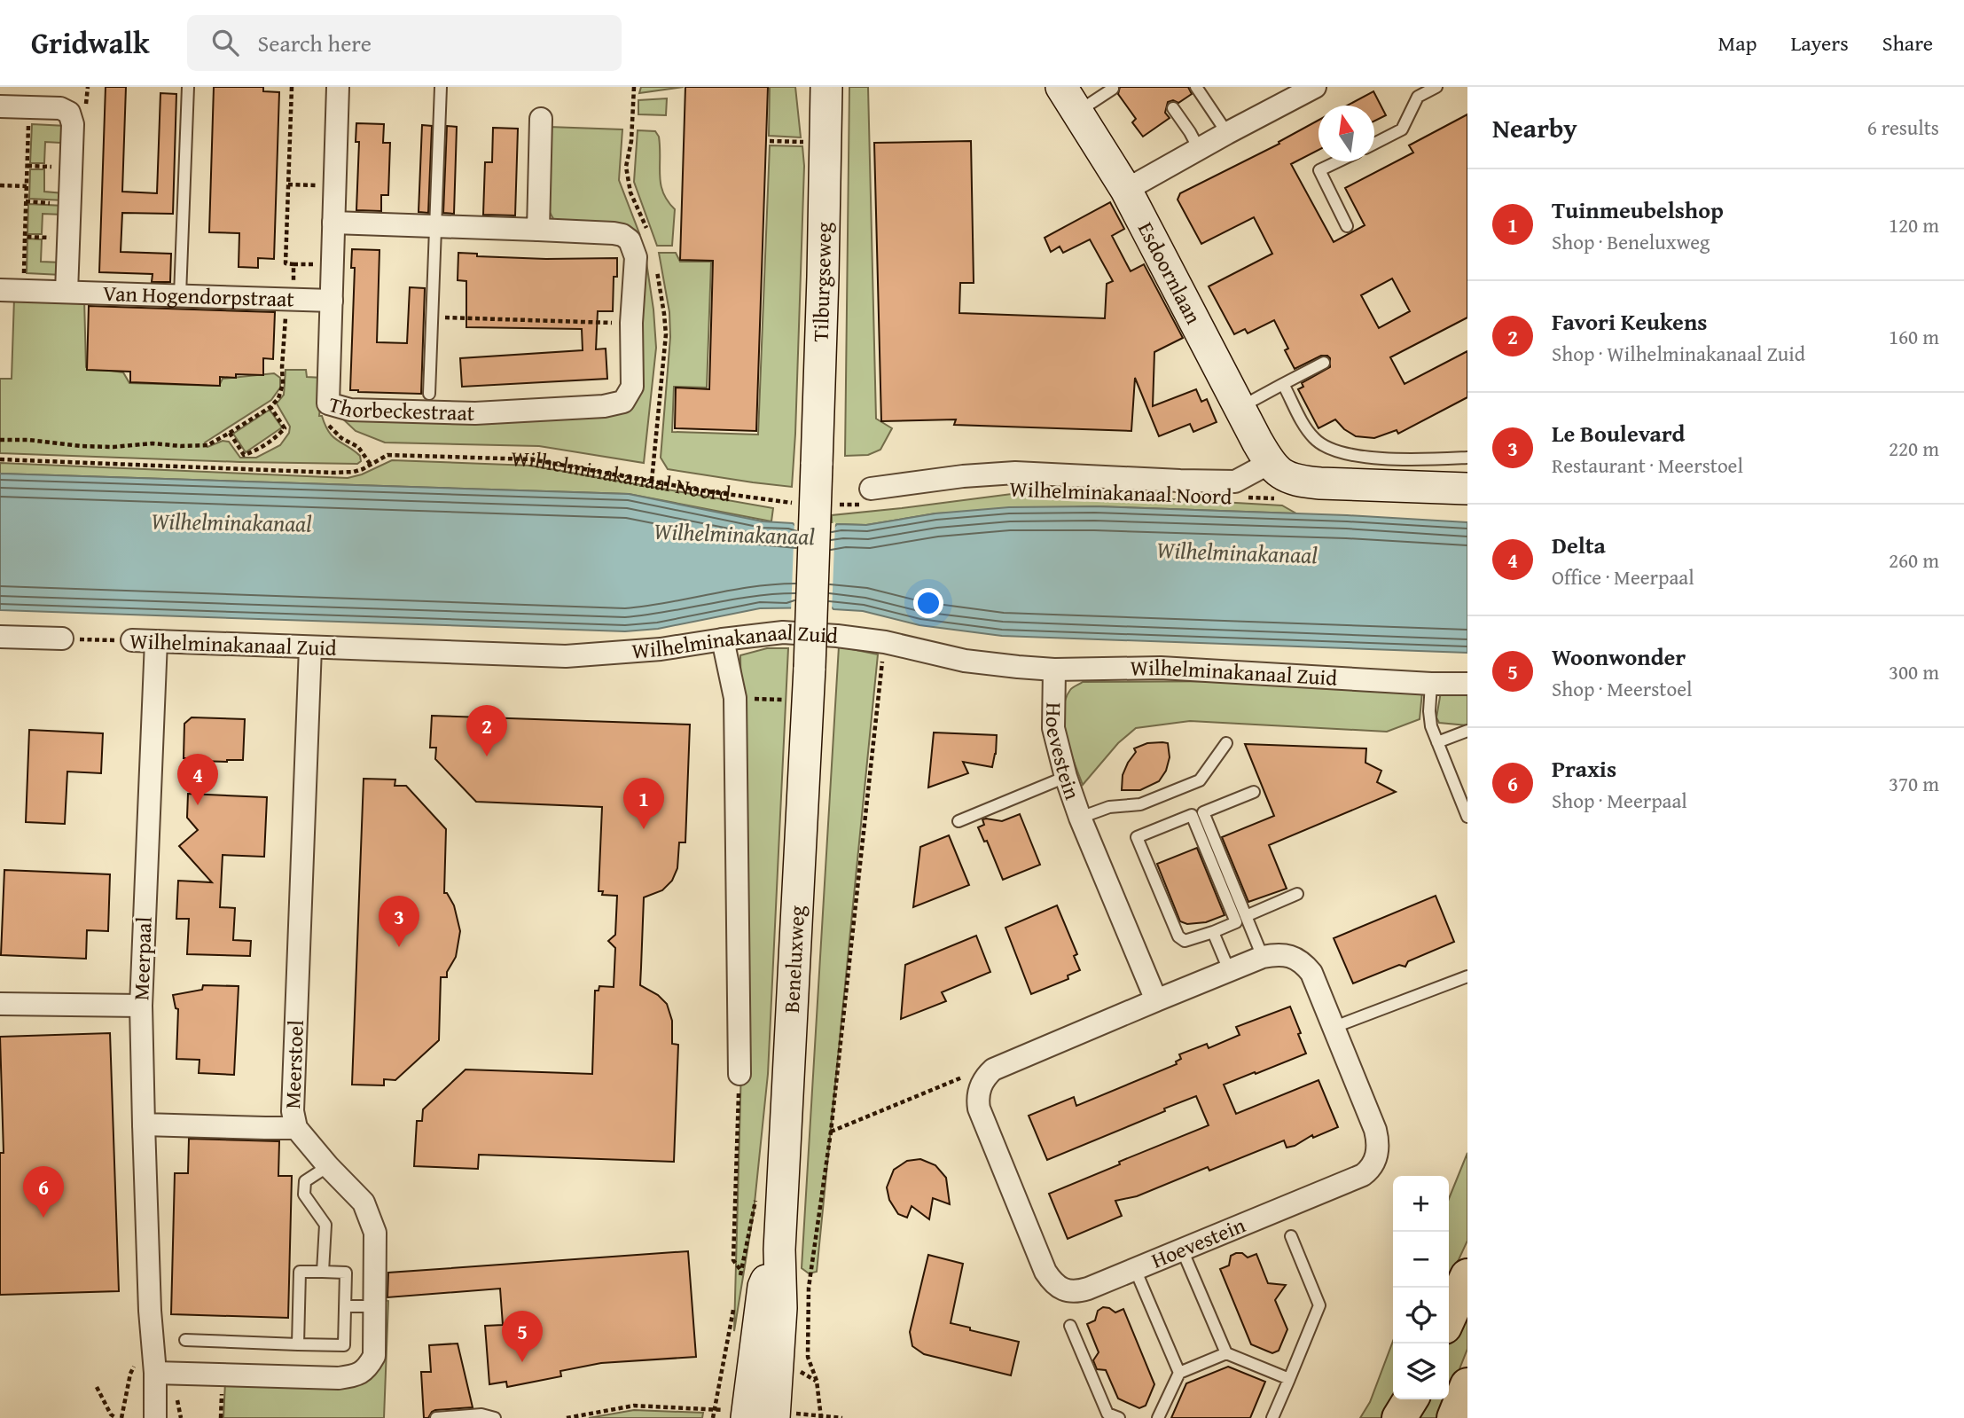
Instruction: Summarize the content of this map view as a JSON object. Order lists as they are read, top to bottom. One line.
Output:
{"streets":{"main road":["Esdoornlaan","Tilburgseweg","Beneluxweg"],"street":["Van Hogendorpstraat","Thorbeckestraat","Wilhelminakanaal Noord","Wilhelminakanaal Zuid","Hoevestein","Meerpaal","Meerstoel"]},"crossings":[["Esdoornlaan","Wilhelminakanaal Noord"],["Tilburgseweg","Beneluxweg"],["Van Hogendorpstraat","Thorbeckestraat"],["Thorbeckestraat","Wilhelminakanaal Noord"],["Wilhelminakanaal Zuid","Hoevestein"],["Wilhelminakanaal Zuid","Meerpaal"],["Wilhelminakanaal Zuid","Meerstoel"],["Meerpaal","Meerstoel"]],"water":["Wilhelminakanaal"],"north":"top","page":{"header":"Gridwalk","search":"Search here","nav":["Map","Layers","Share"],"heading":["Nearby","6 results"],"list":[{"mark":"1","name":"Tuinmeubelshop","note":"Shop · Beneluxweg","value":"120 m"},{"mark":"2","name":"Favori Keukens","note":"Shop · Wilhelminakanaal Zuid","value":"160 m"},{"mark":"3","name":"Le Boulevard","note":"Restaurant · Meerstoel","value":"220 m"},{"mark":"4","name":"Delta","note":"Office · Meerpaal","value":"260 m"},{"mark":"5","name":"Woonwonder","note":"Shop · Meerstoel","value":"300 m"},{"mark":"6","name":"Praxis","note":"Shop · Meerpaal","value":"370 m"}],"pins":["2","4","1","3","6","5"],"map_buttons":["+","−"]}}
